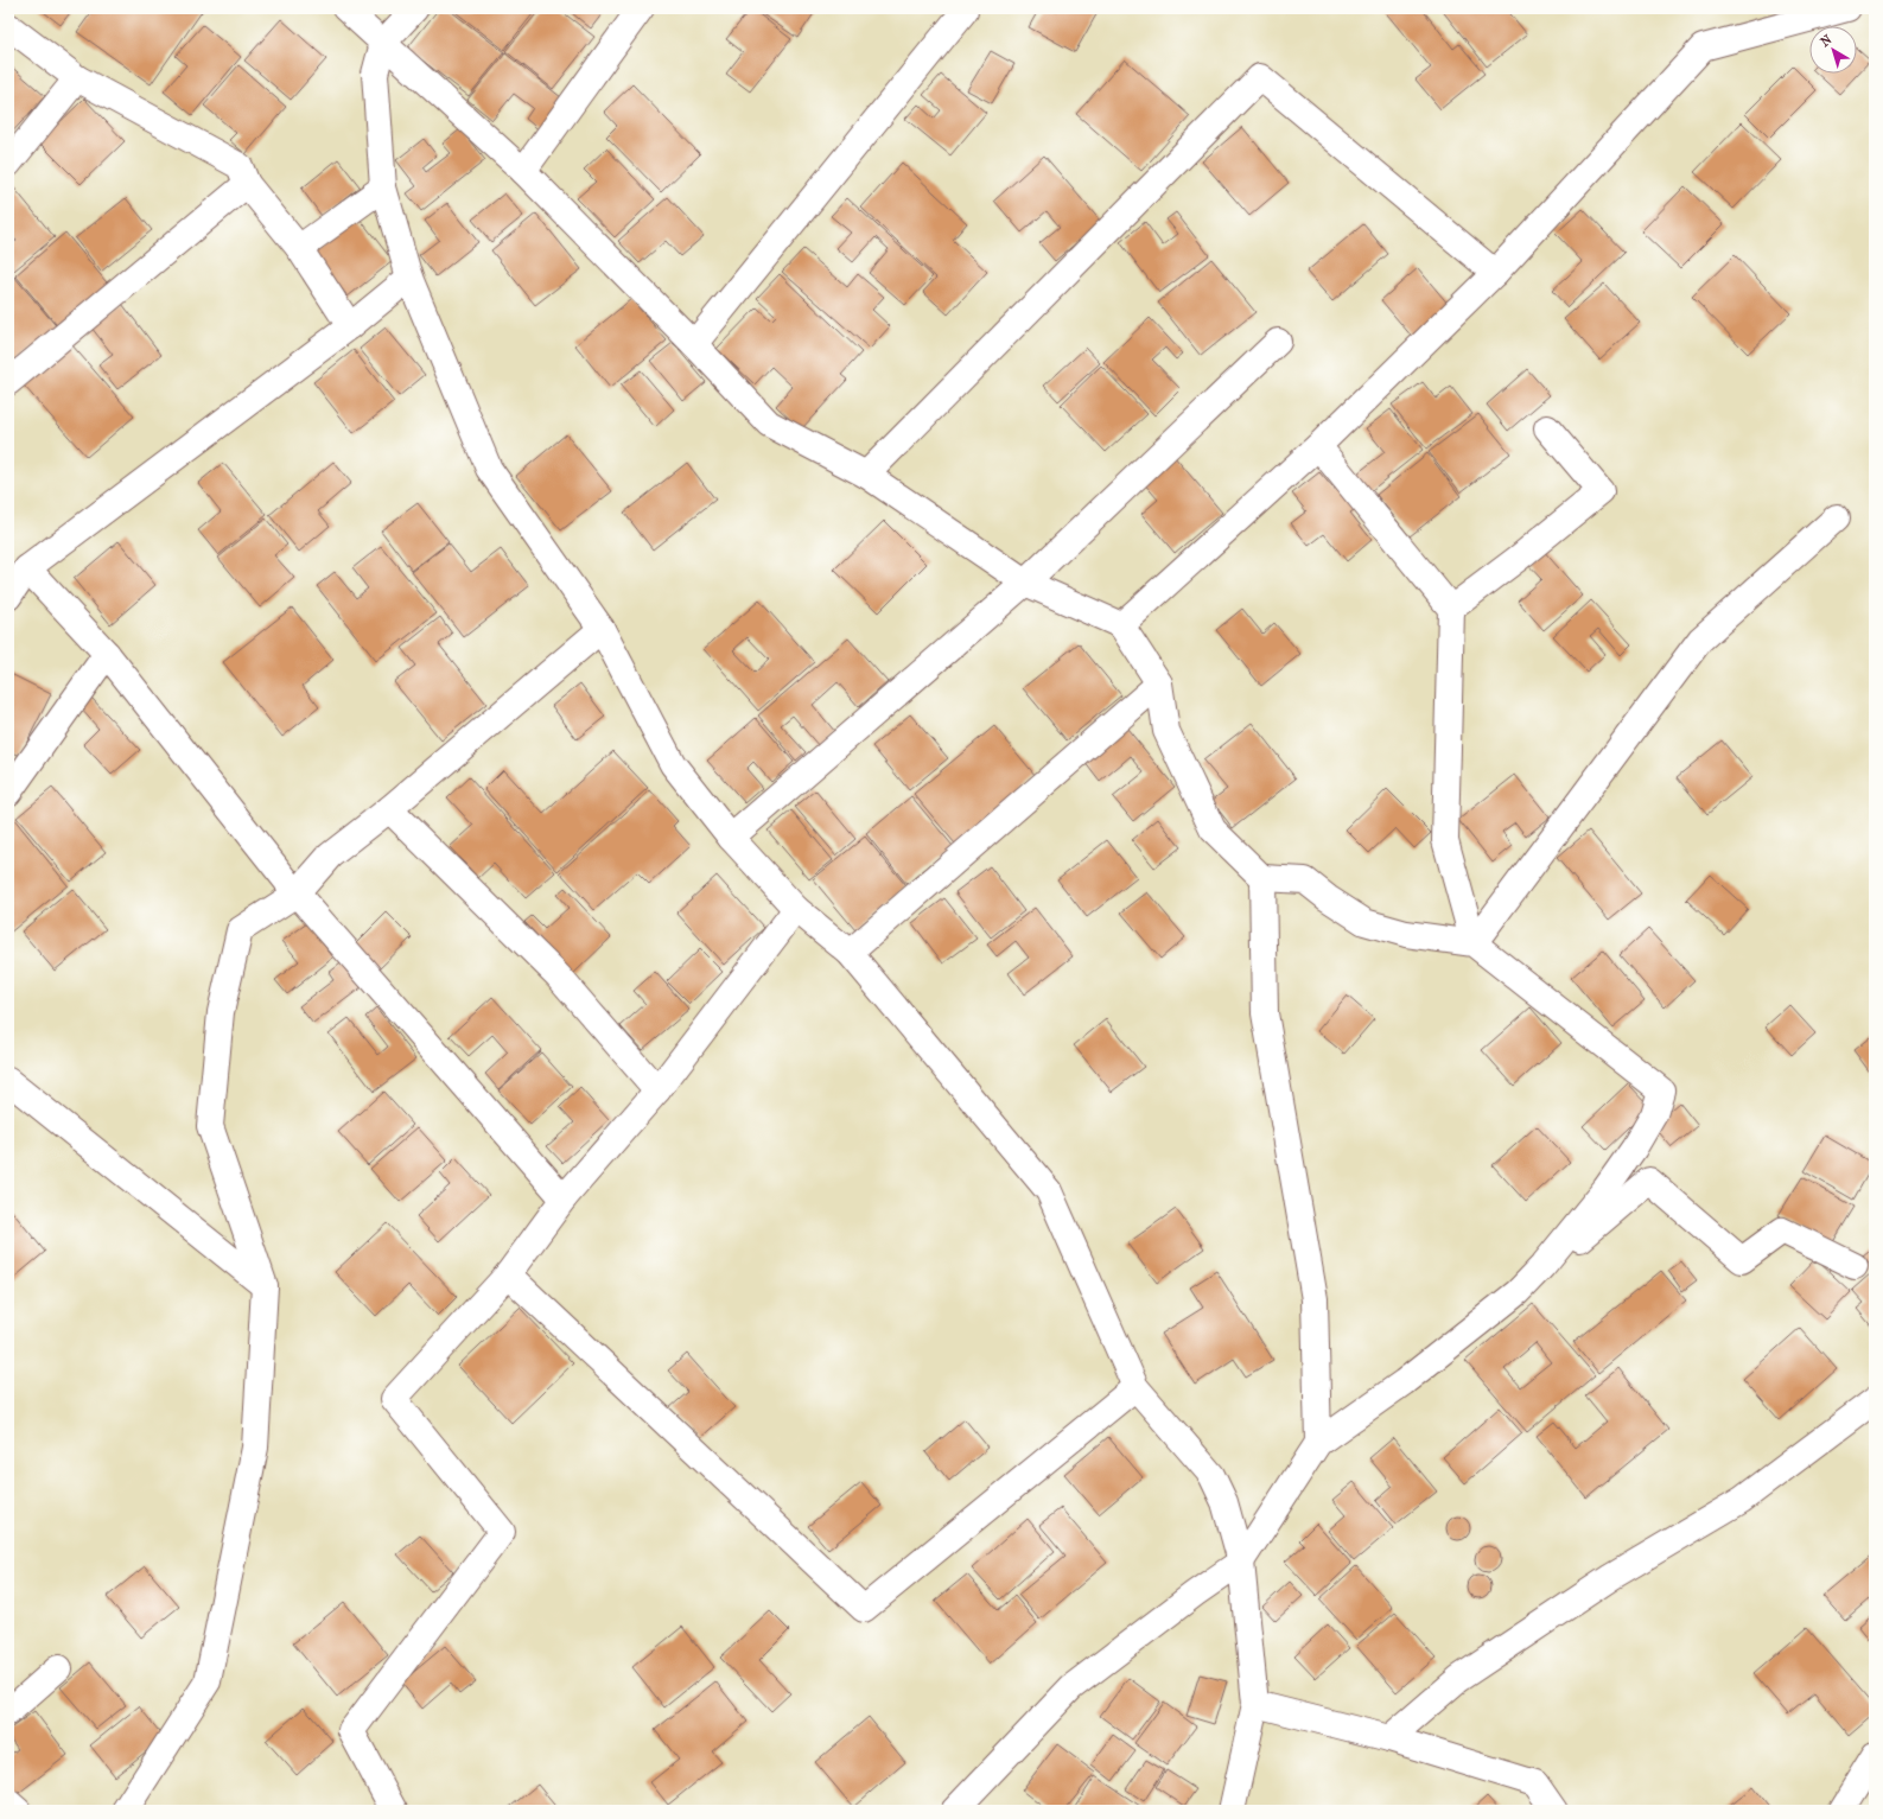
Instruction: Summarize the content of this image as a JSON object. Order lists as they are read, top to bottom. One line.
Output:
{"north":"top left"}
